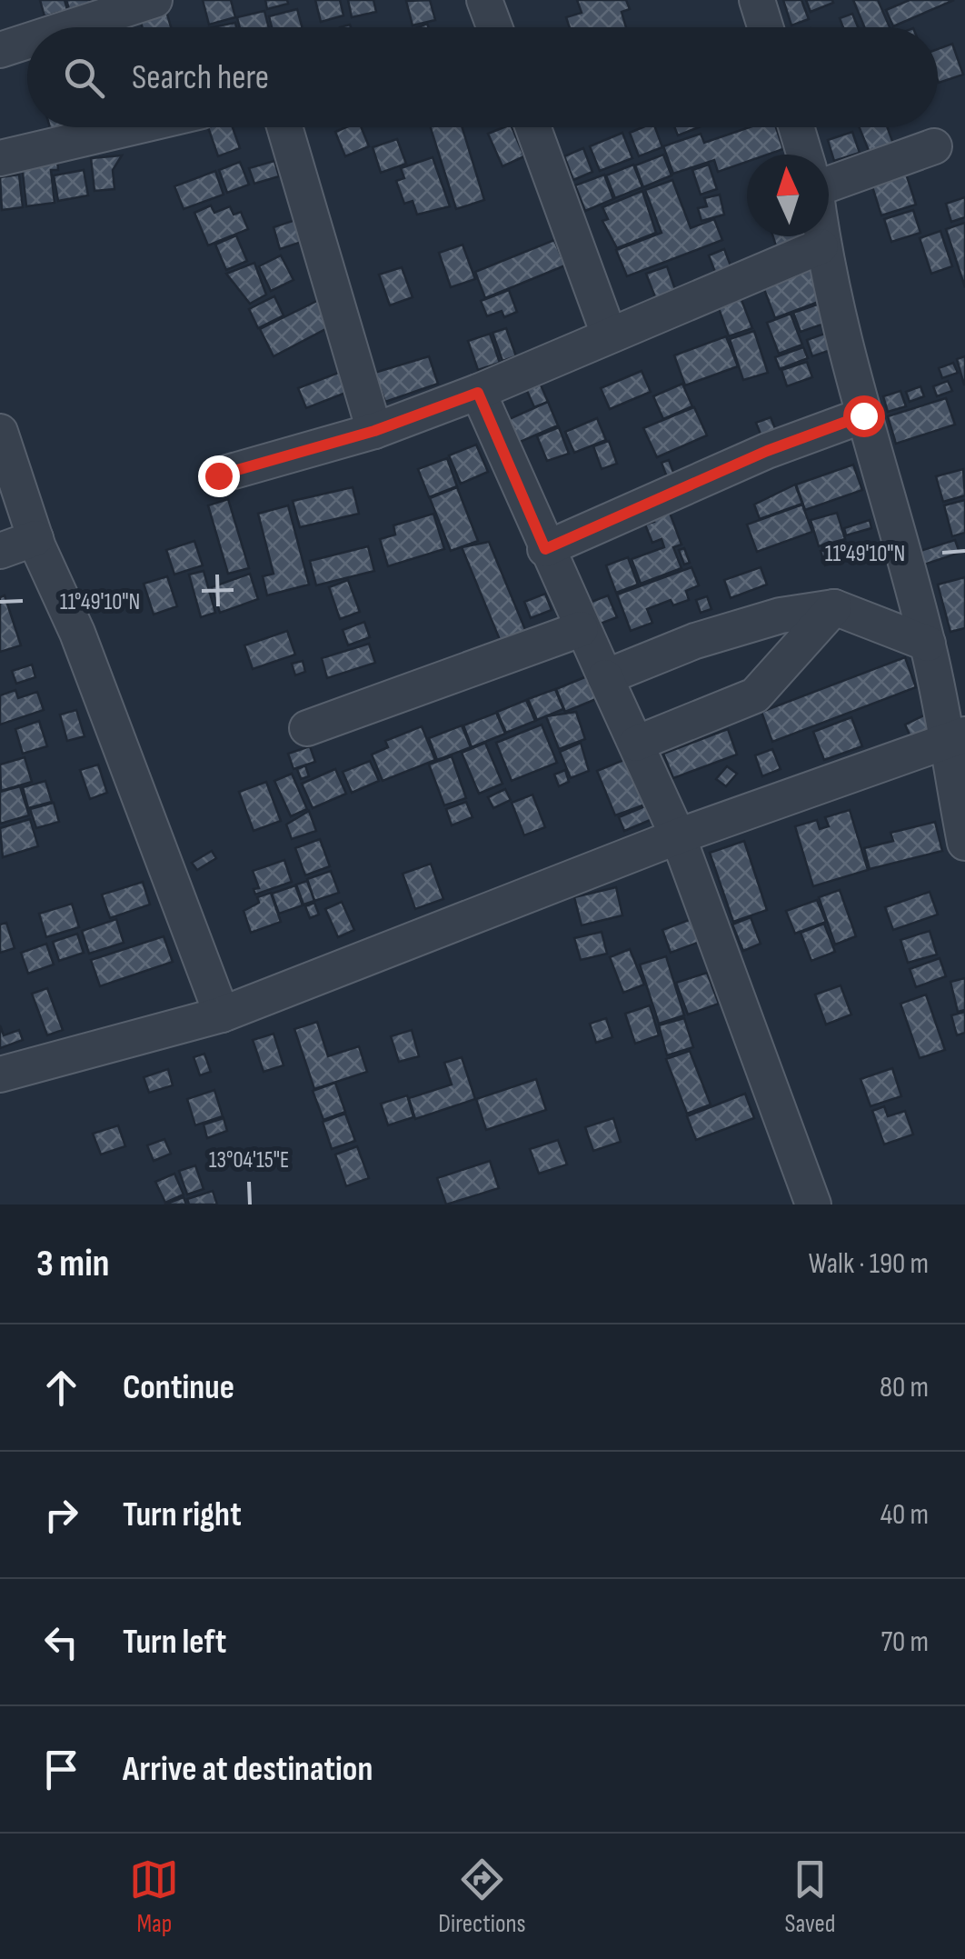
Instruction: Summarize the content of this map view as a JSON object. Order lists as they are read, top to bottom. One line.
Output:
{"north":"top","page":{"search":"Search here","heading":["3 min","Walk · 190 m"],"list":[["Continue","80 m"],["Turn right","40 m"],["Turn left","70 m"],"Arrive at destination"],"nav":["Map","Directions","Saved"]},"coordinates":["11°49'10\"N","13°04'15\"E"]}
